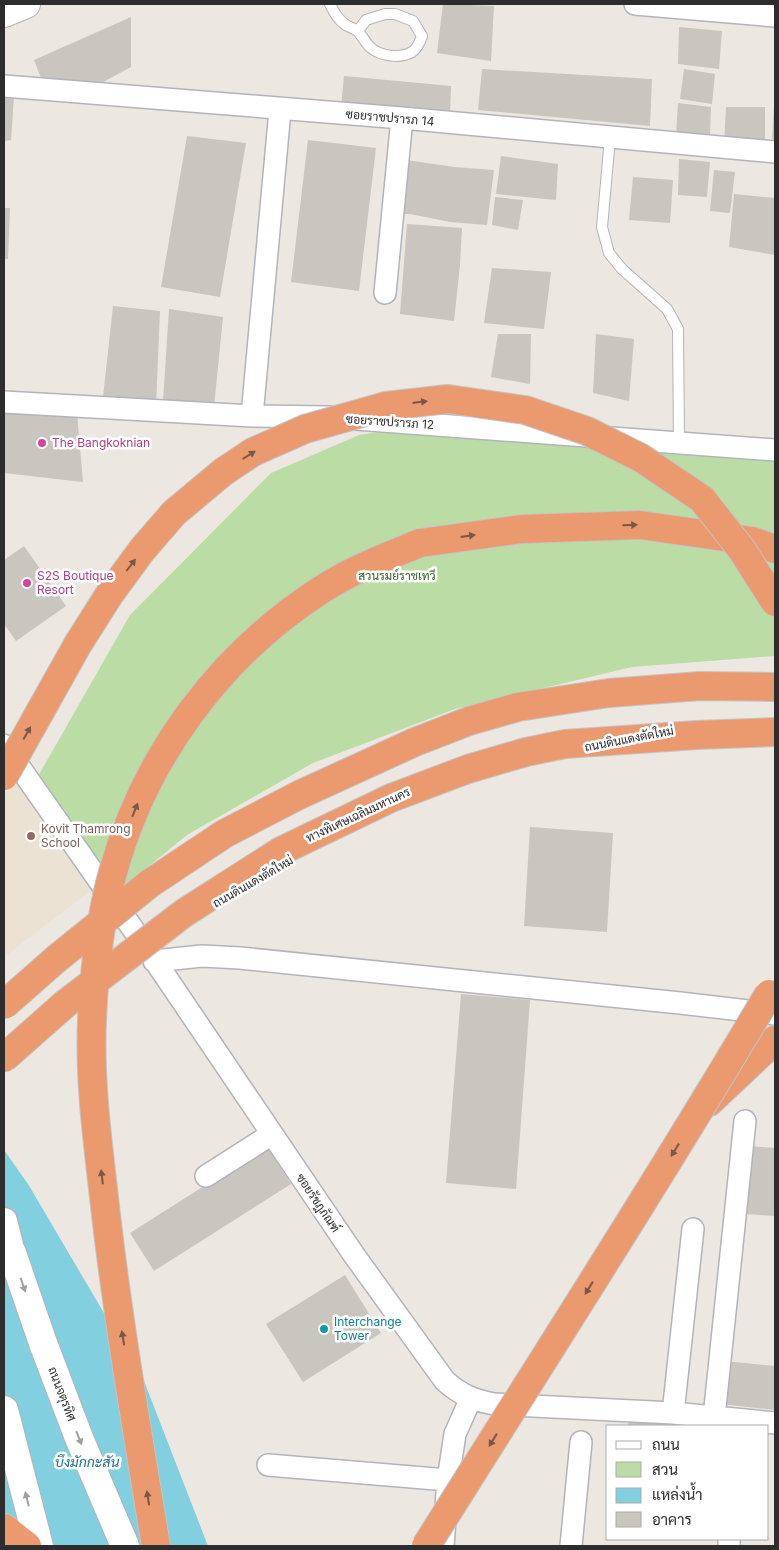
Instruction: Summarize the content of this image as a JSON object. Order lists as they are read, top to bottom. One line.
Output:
{"streets":{"highway":["ทางพิเศษเฉลิมมหานคร"],"main road":["ถนนจตุรทิศ"],"street":["ซอยราชปรารภ 14","ซอยราชปรารภ 12","ถนนดินแดงตัดใหม่","ซอยรัชฎภัณฑ์"]},"crossings":[["ถนนดินแดงตัดใหม่","ทางพิเศษเฉลิมมหานคร"],["ถนนดินแดงตัดใหม่","ซอยรัชฎภัณฑ์"]],"water":["บึงมักกะสัน"],"parks":["สวนรมย์ราชเทวี"],"places":["The Bangkoknian","S2S Boutique Resort","Kovit Thamrong School","Interchange Tower"],"legend":["ถนน","สวน","แหล่งน้ำ","อาคาร"]}
